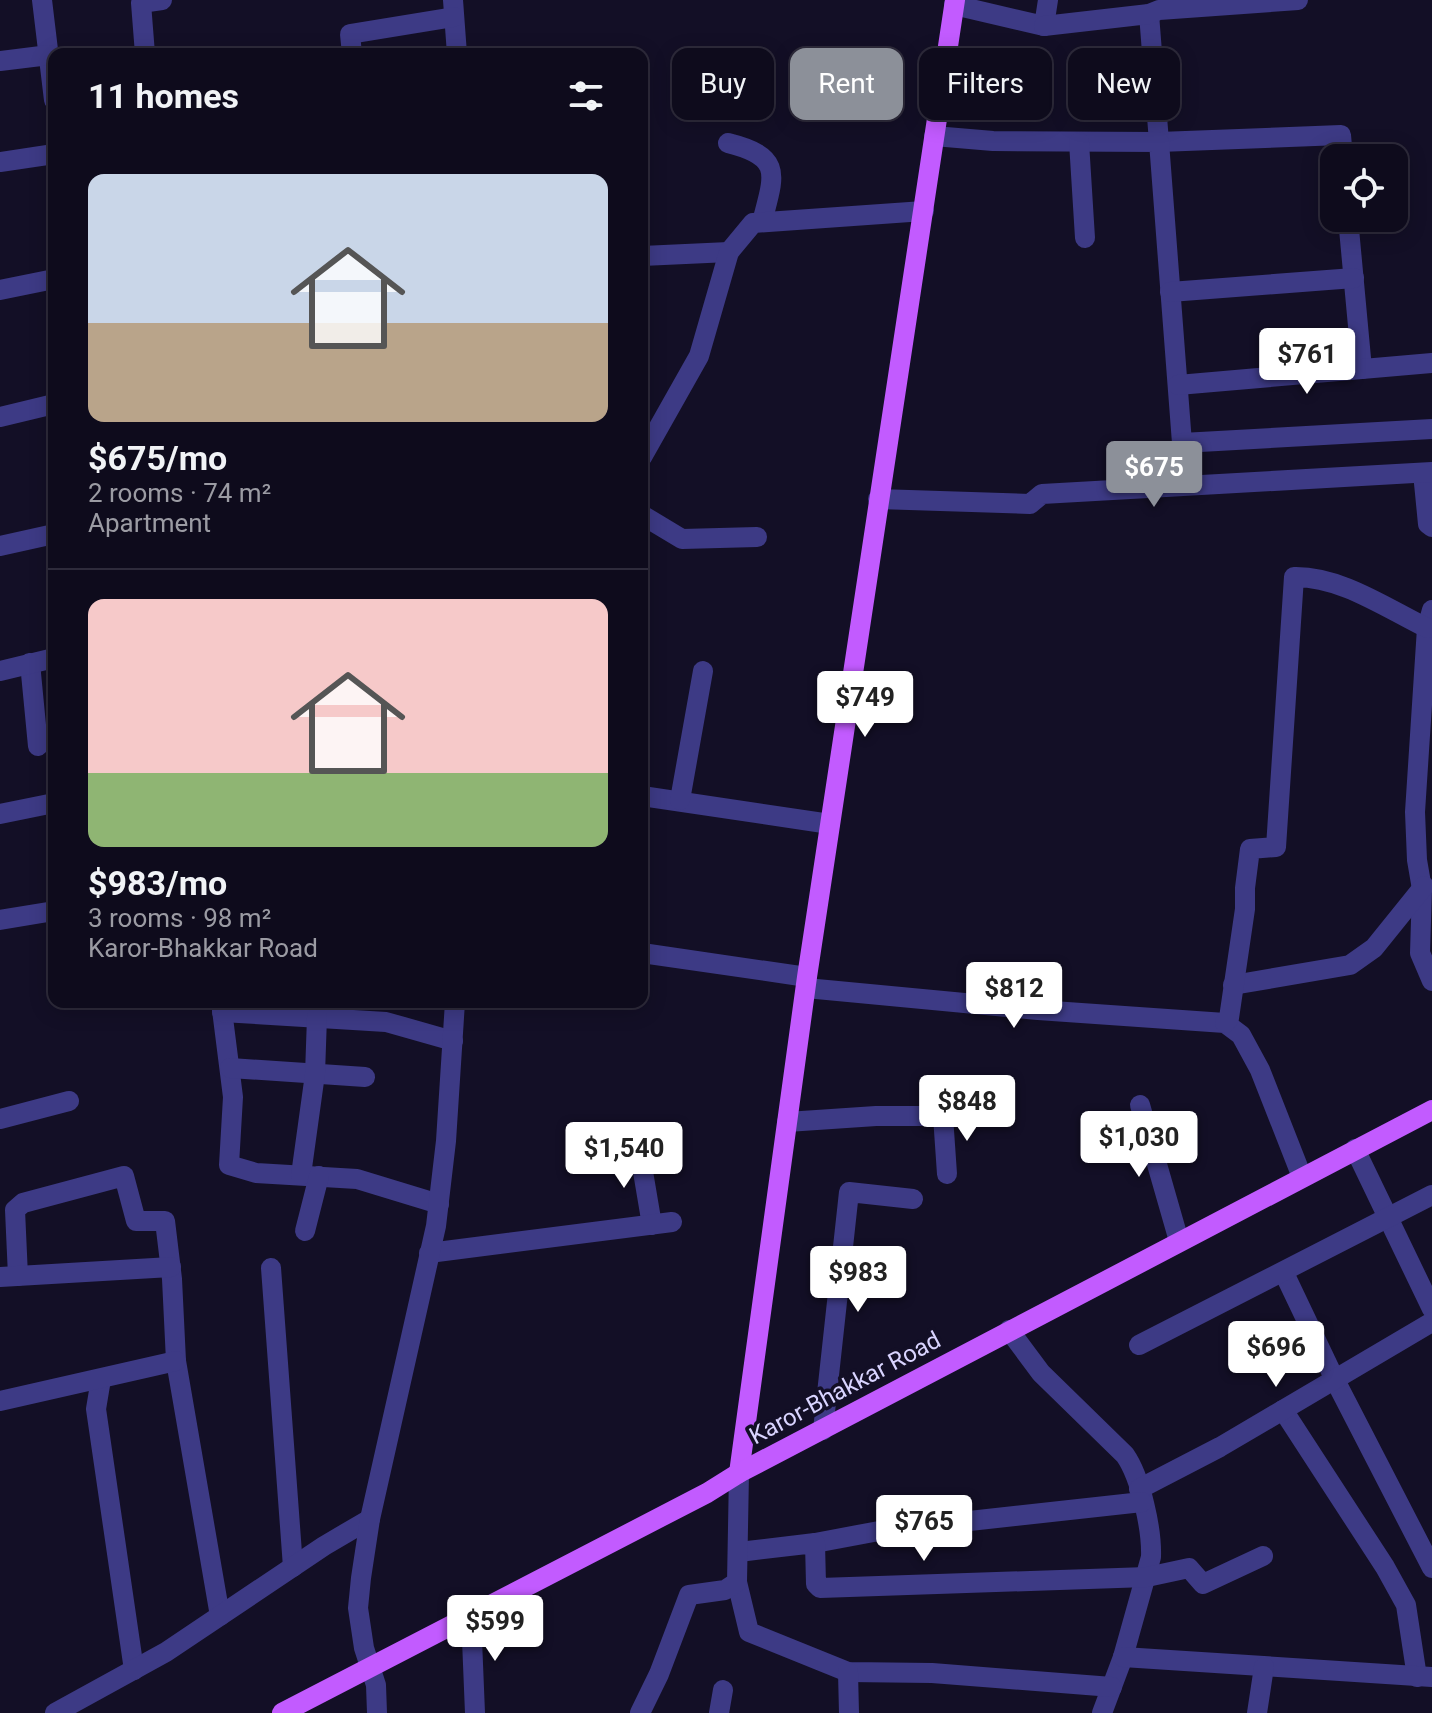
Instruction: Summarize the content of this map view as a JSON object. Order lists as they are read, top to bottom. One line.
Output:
{"streets":{"main road":["Karor-Bhakkar Road"]},"page":{"chip":["Buy","Rent","Filters","New"],"heading":"11 homes","list":[{"name":"$675/mo","note":"2 rooms · 74 m² · Apartment"},{"name":"$983/mo","note":"3 rooms · 98 m² · Karor-Bhakkar Road"}],"price":["$761","$675","$749","$812","$848","$1,030","$1,540","$983","$696","$765","$599"]}}
